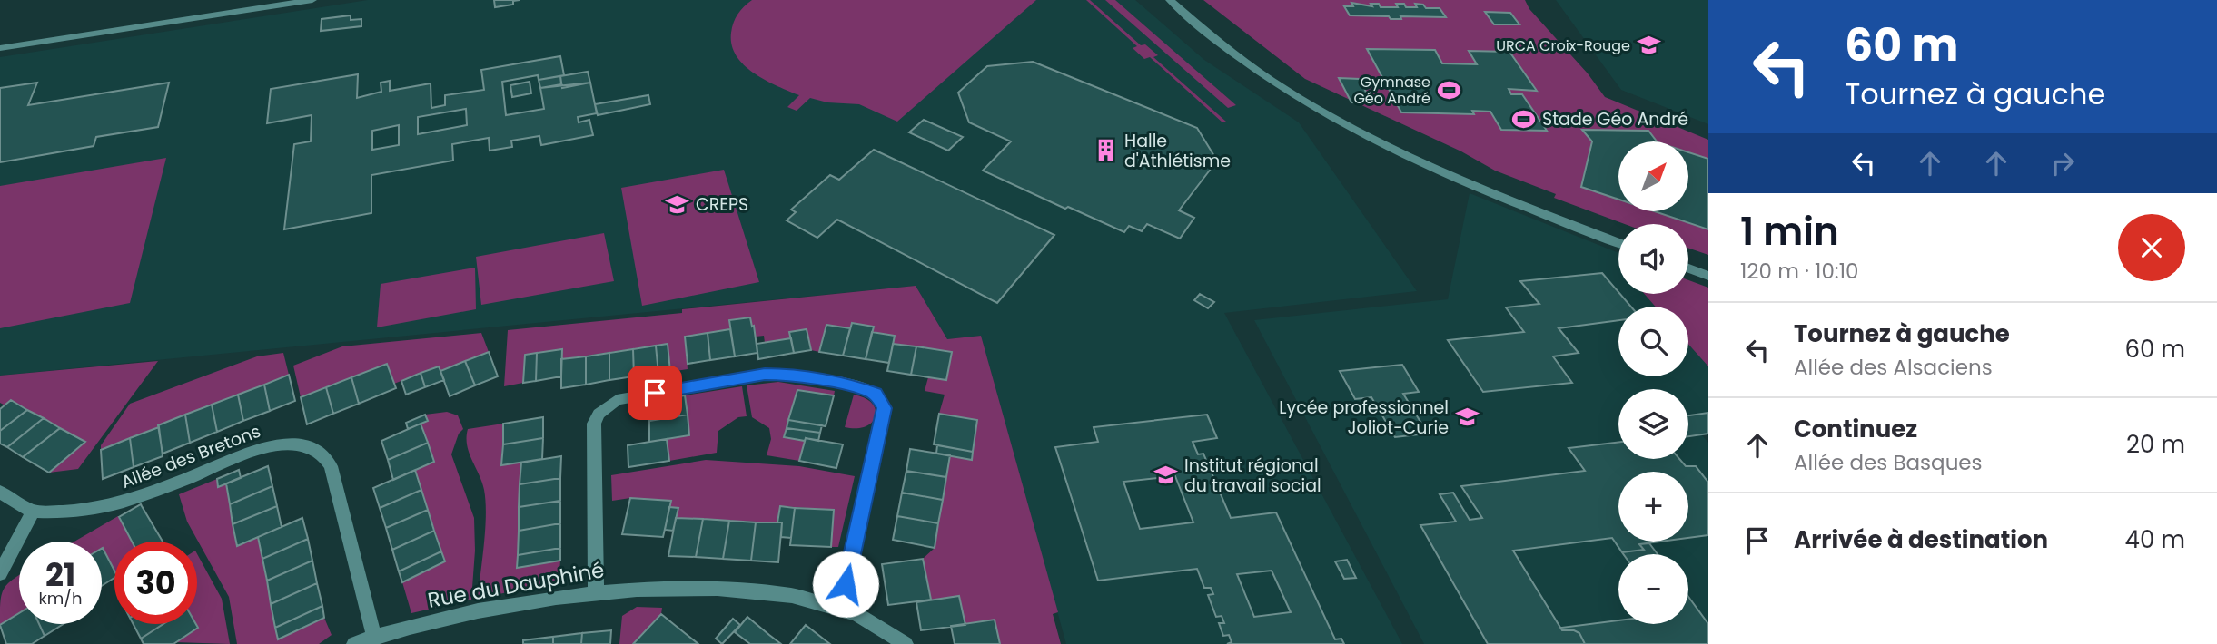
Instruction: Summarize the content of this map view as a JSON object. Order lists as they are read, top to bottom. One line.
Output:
{"streets":{"street":["Allée des Bretons","Rue du Dauphiné"]},"crossings":[["Allée des Bretons","Rue du Dauphiné"]],"places":{"school or university":["URCA Croix-Rouge","CREPS","Lycée professionnel Joliot-Curie","Institut régional du travail social"],"sports":["Gymnase Géo André","Stade Géo André"],"building":["Halle d'Athlétisme"]},"north":"top right","page":{"turn":["60 m","Tournez à gauche"],"map_buttons":["+","−"],"heading":["1 min","120 m · 10:10"],"list":[{"name":"Tournez à gauche","note":"Allée des Alsaciens","value":"60 m"},{"name":"Continuez","note":"Allée des Basques","value":"20 m"},{"name":"Arrivée à destination","value":"40 m"}],"speed":"21 km/h","limit":"30"}}
